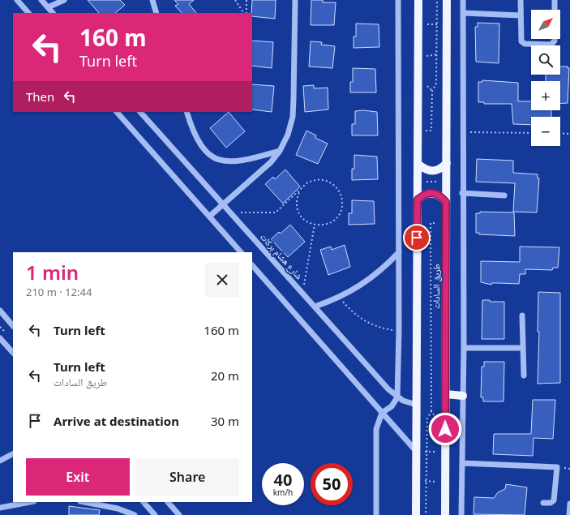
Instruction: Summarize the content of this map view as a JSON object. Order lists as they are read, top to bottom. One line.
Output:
{"streets":{"main road":["طريق السادات"],"street":["شارع هشام بركات"]},"north":"top right","page":{"map_buttons":["+","−"],"turn":["160 m","Turn left"],"then":"Then","heading":["1 min","210 m · 12:44"],"list":[{"name":"Turn left","value":"160 m"},{"name":"Turn left","note":"طريق السادات","value":"20 m"},{"name":"Arrive at destination","value":"30 m"}],"buttons":["Exit","Share"],"speed":"40 km/h","limit":"50"}}
